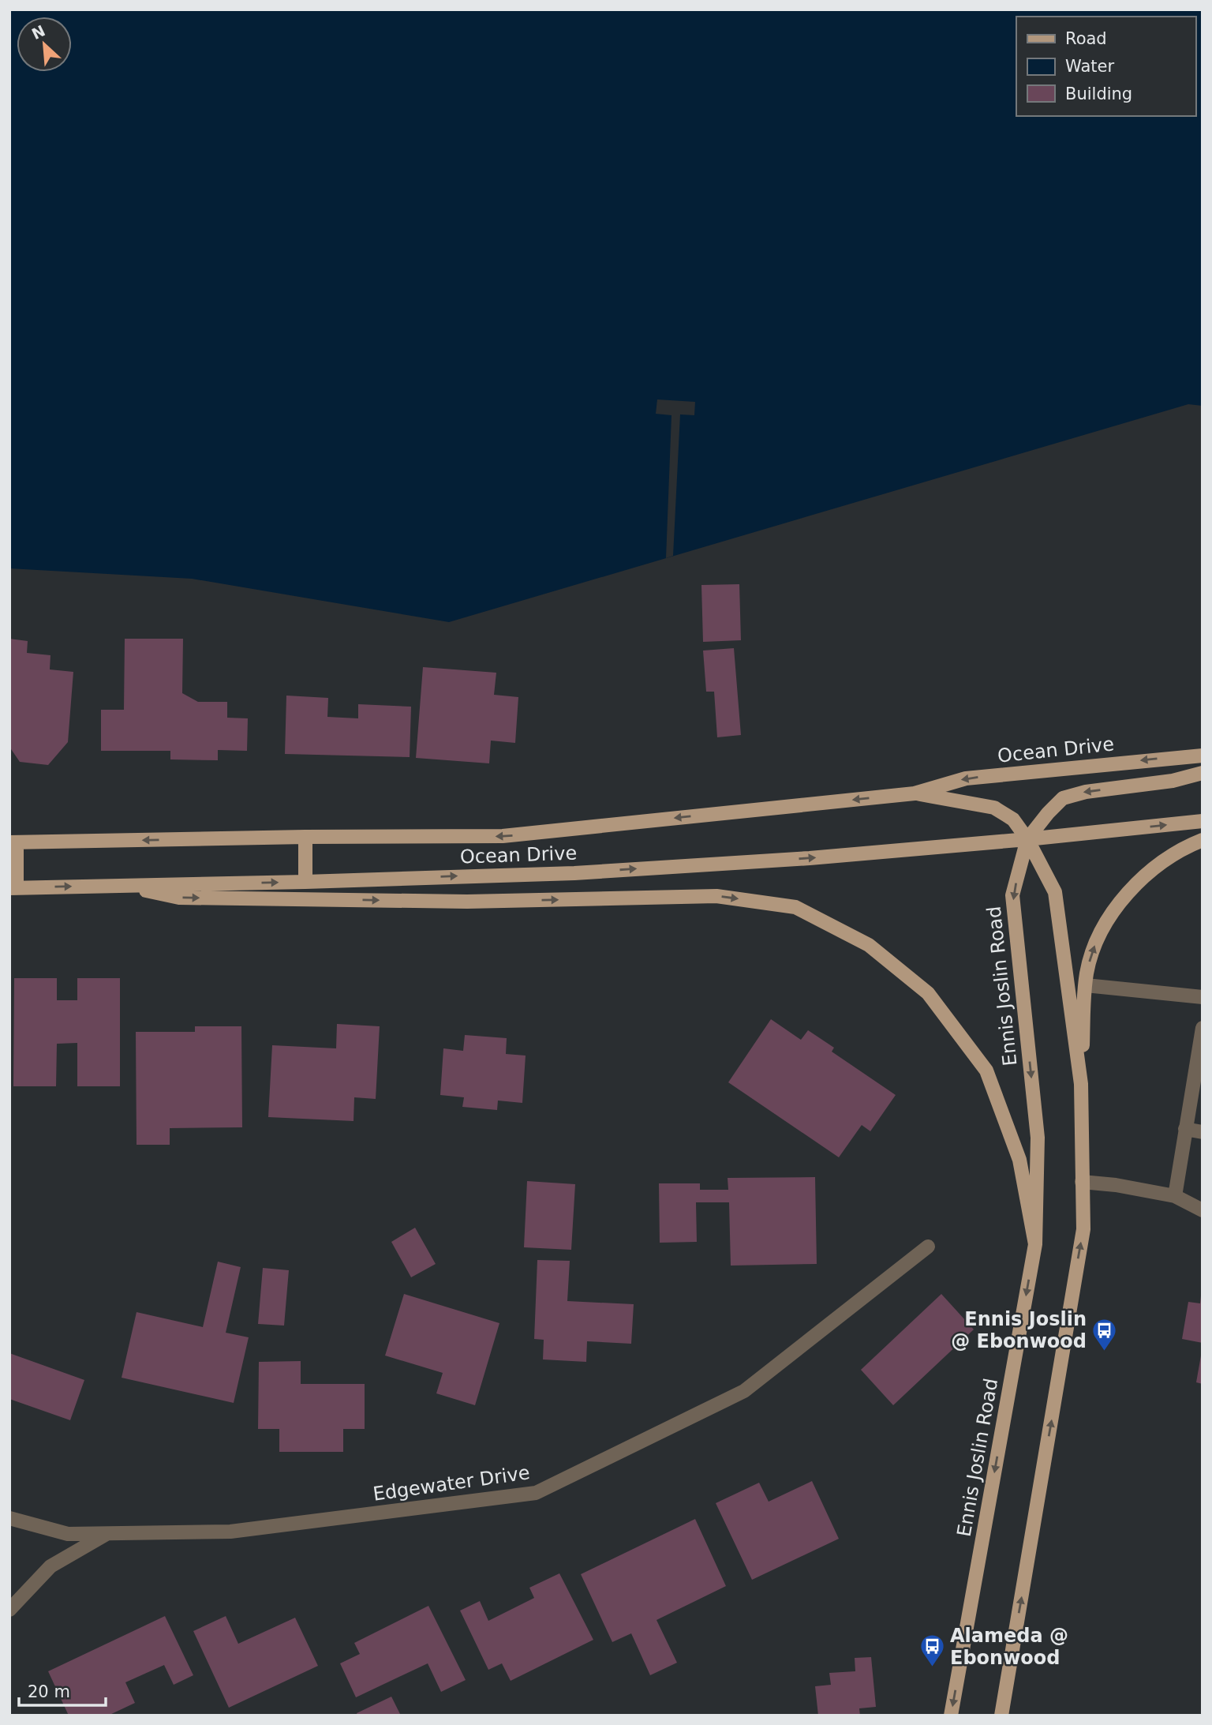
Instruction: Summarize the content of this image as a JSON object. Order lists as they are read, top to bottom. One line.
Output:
{"streets":{"main road":["Ocean Drive","Ennis Joslin Road"],"street":["Edgewater Drive"]},"crossings":[["Ocean Drive","Ennis Joslin Road"]],"places":{"bus stop":["Ennis Joslin @ Ebonwood","Alameda @ Ebonwood"]},"legend":["Road","Water","Building"],"scale_bar":"20 m","north":"top left"}
